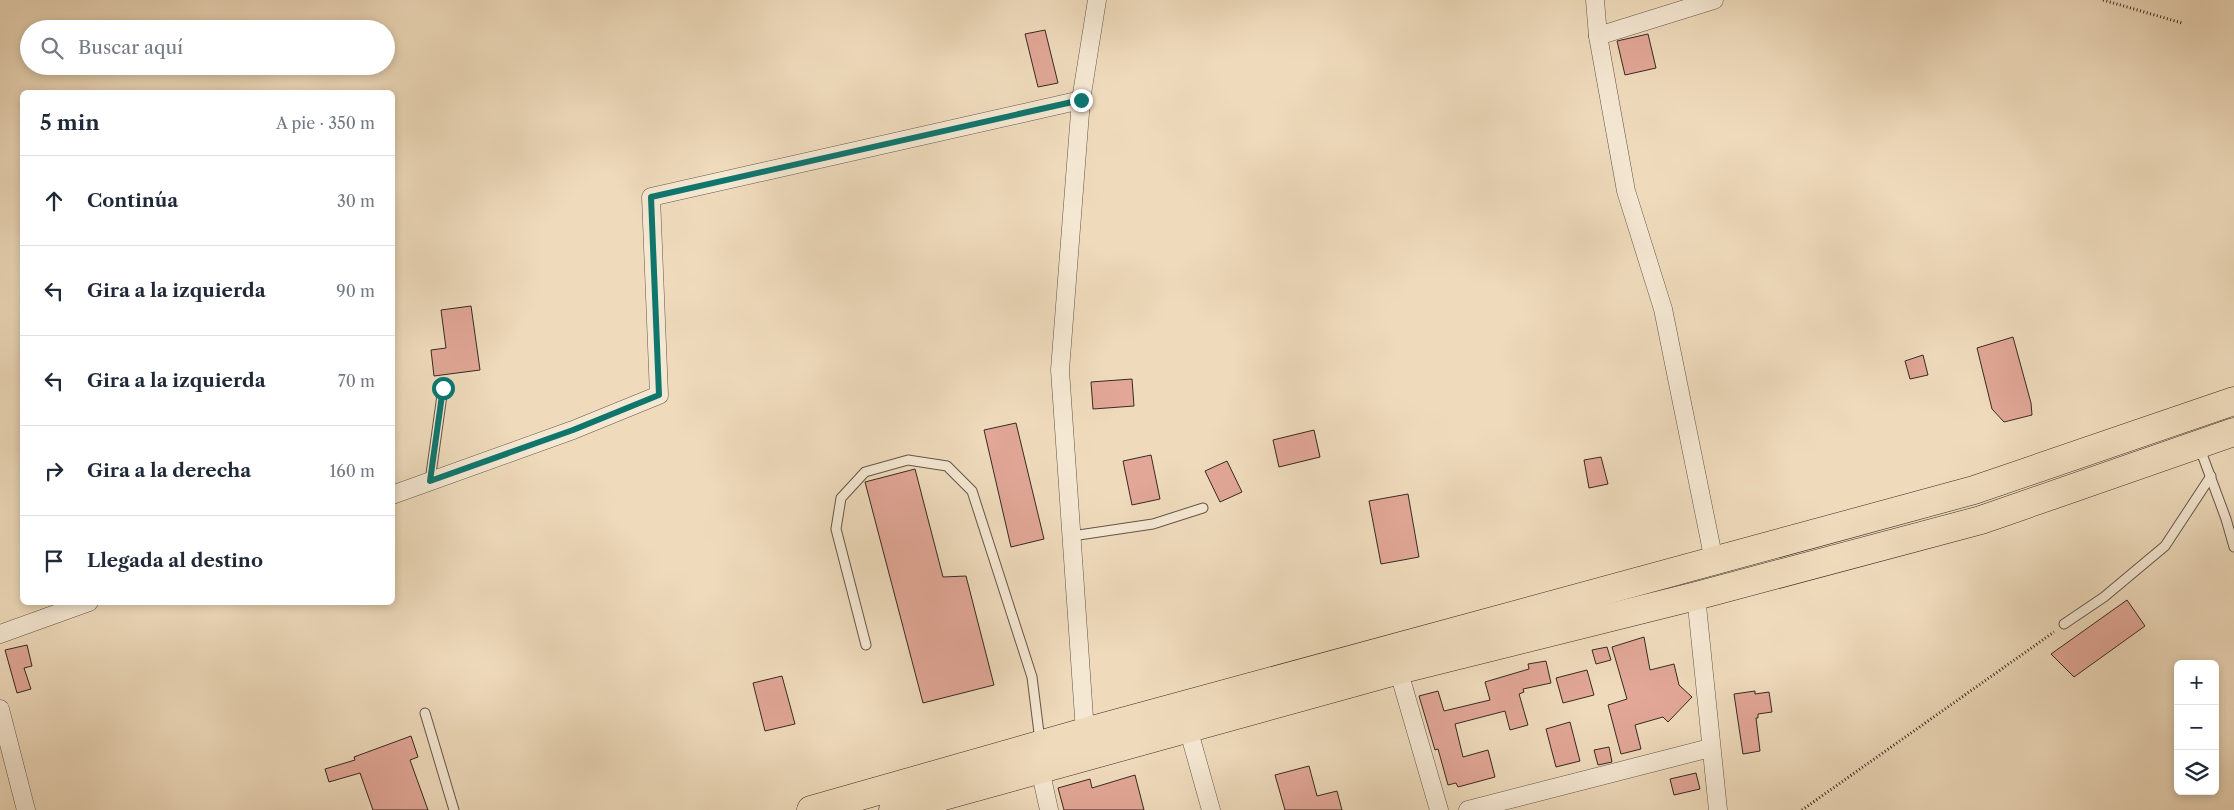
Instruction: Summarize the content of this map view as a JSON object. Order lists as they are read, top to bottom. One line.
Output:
{"page":{"search":"Buscar aquí","heading":["5 min","A pie · 350 m"],"list":[["Continúa","30 m"],["Gira a la izquierda","90 m"],["Gira a la izquierda","70 m"],["Gira a la derecha","160 m"],"Llegada al destino"],"map_buttons":["+","−"]}}
